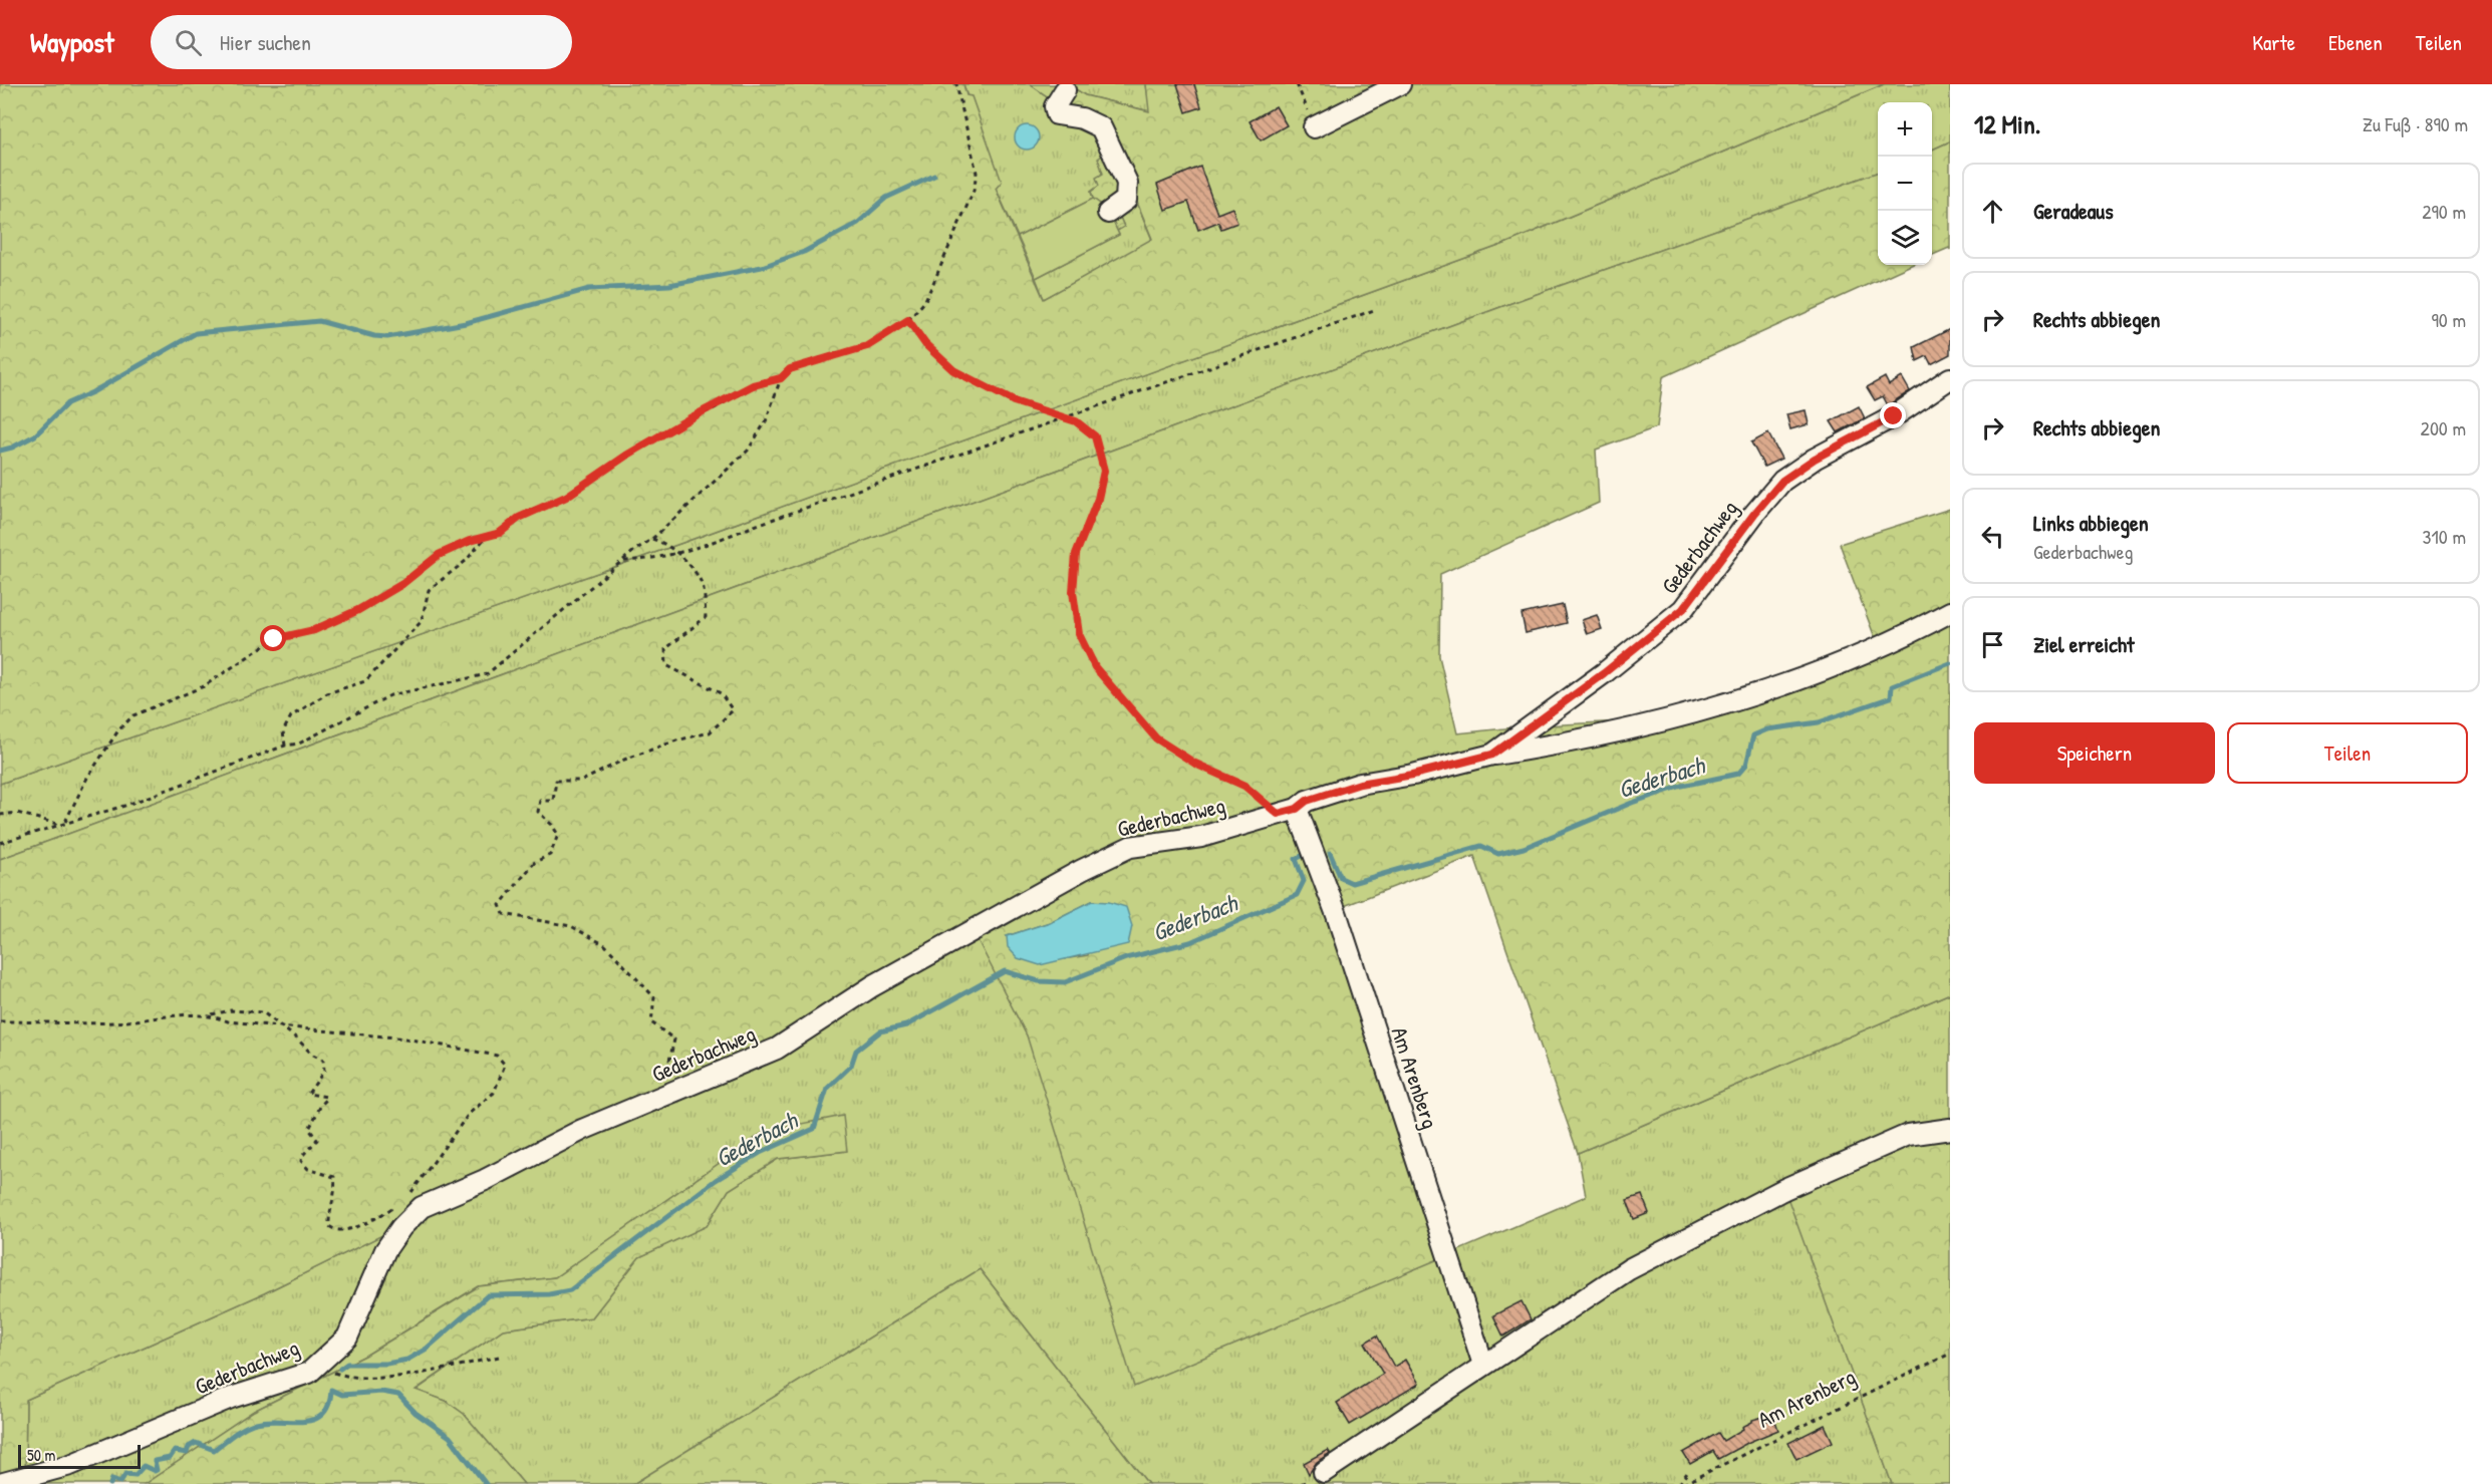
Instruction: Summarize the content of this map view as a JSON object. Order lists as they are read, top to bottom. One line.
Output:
{"streets":{"street":["Gederbachweg","Am Arenberg"]},"crossings":[["Gederbachweg","Am Arenberg"]],"water":["Gederbach"],"scale_bar":"50 m","page":{"header":"Waypost","search":"Hier suchen","nav":["Karte","Ebenen","Teilen"],"heading":["12 Min.","Zu Fuß · 890 m"],"map_buttons":["+","−"],"list":[["Geradeaus","290 m"],["Rechts abbiegen","90 m"],["Rechts abbiegen","200 m"],["Links abbiegen","Gederbachweg","310 m"],"Ziel erreicht"],"buttons":["Speichern","Teilen"],"scale":"50 m"}}
